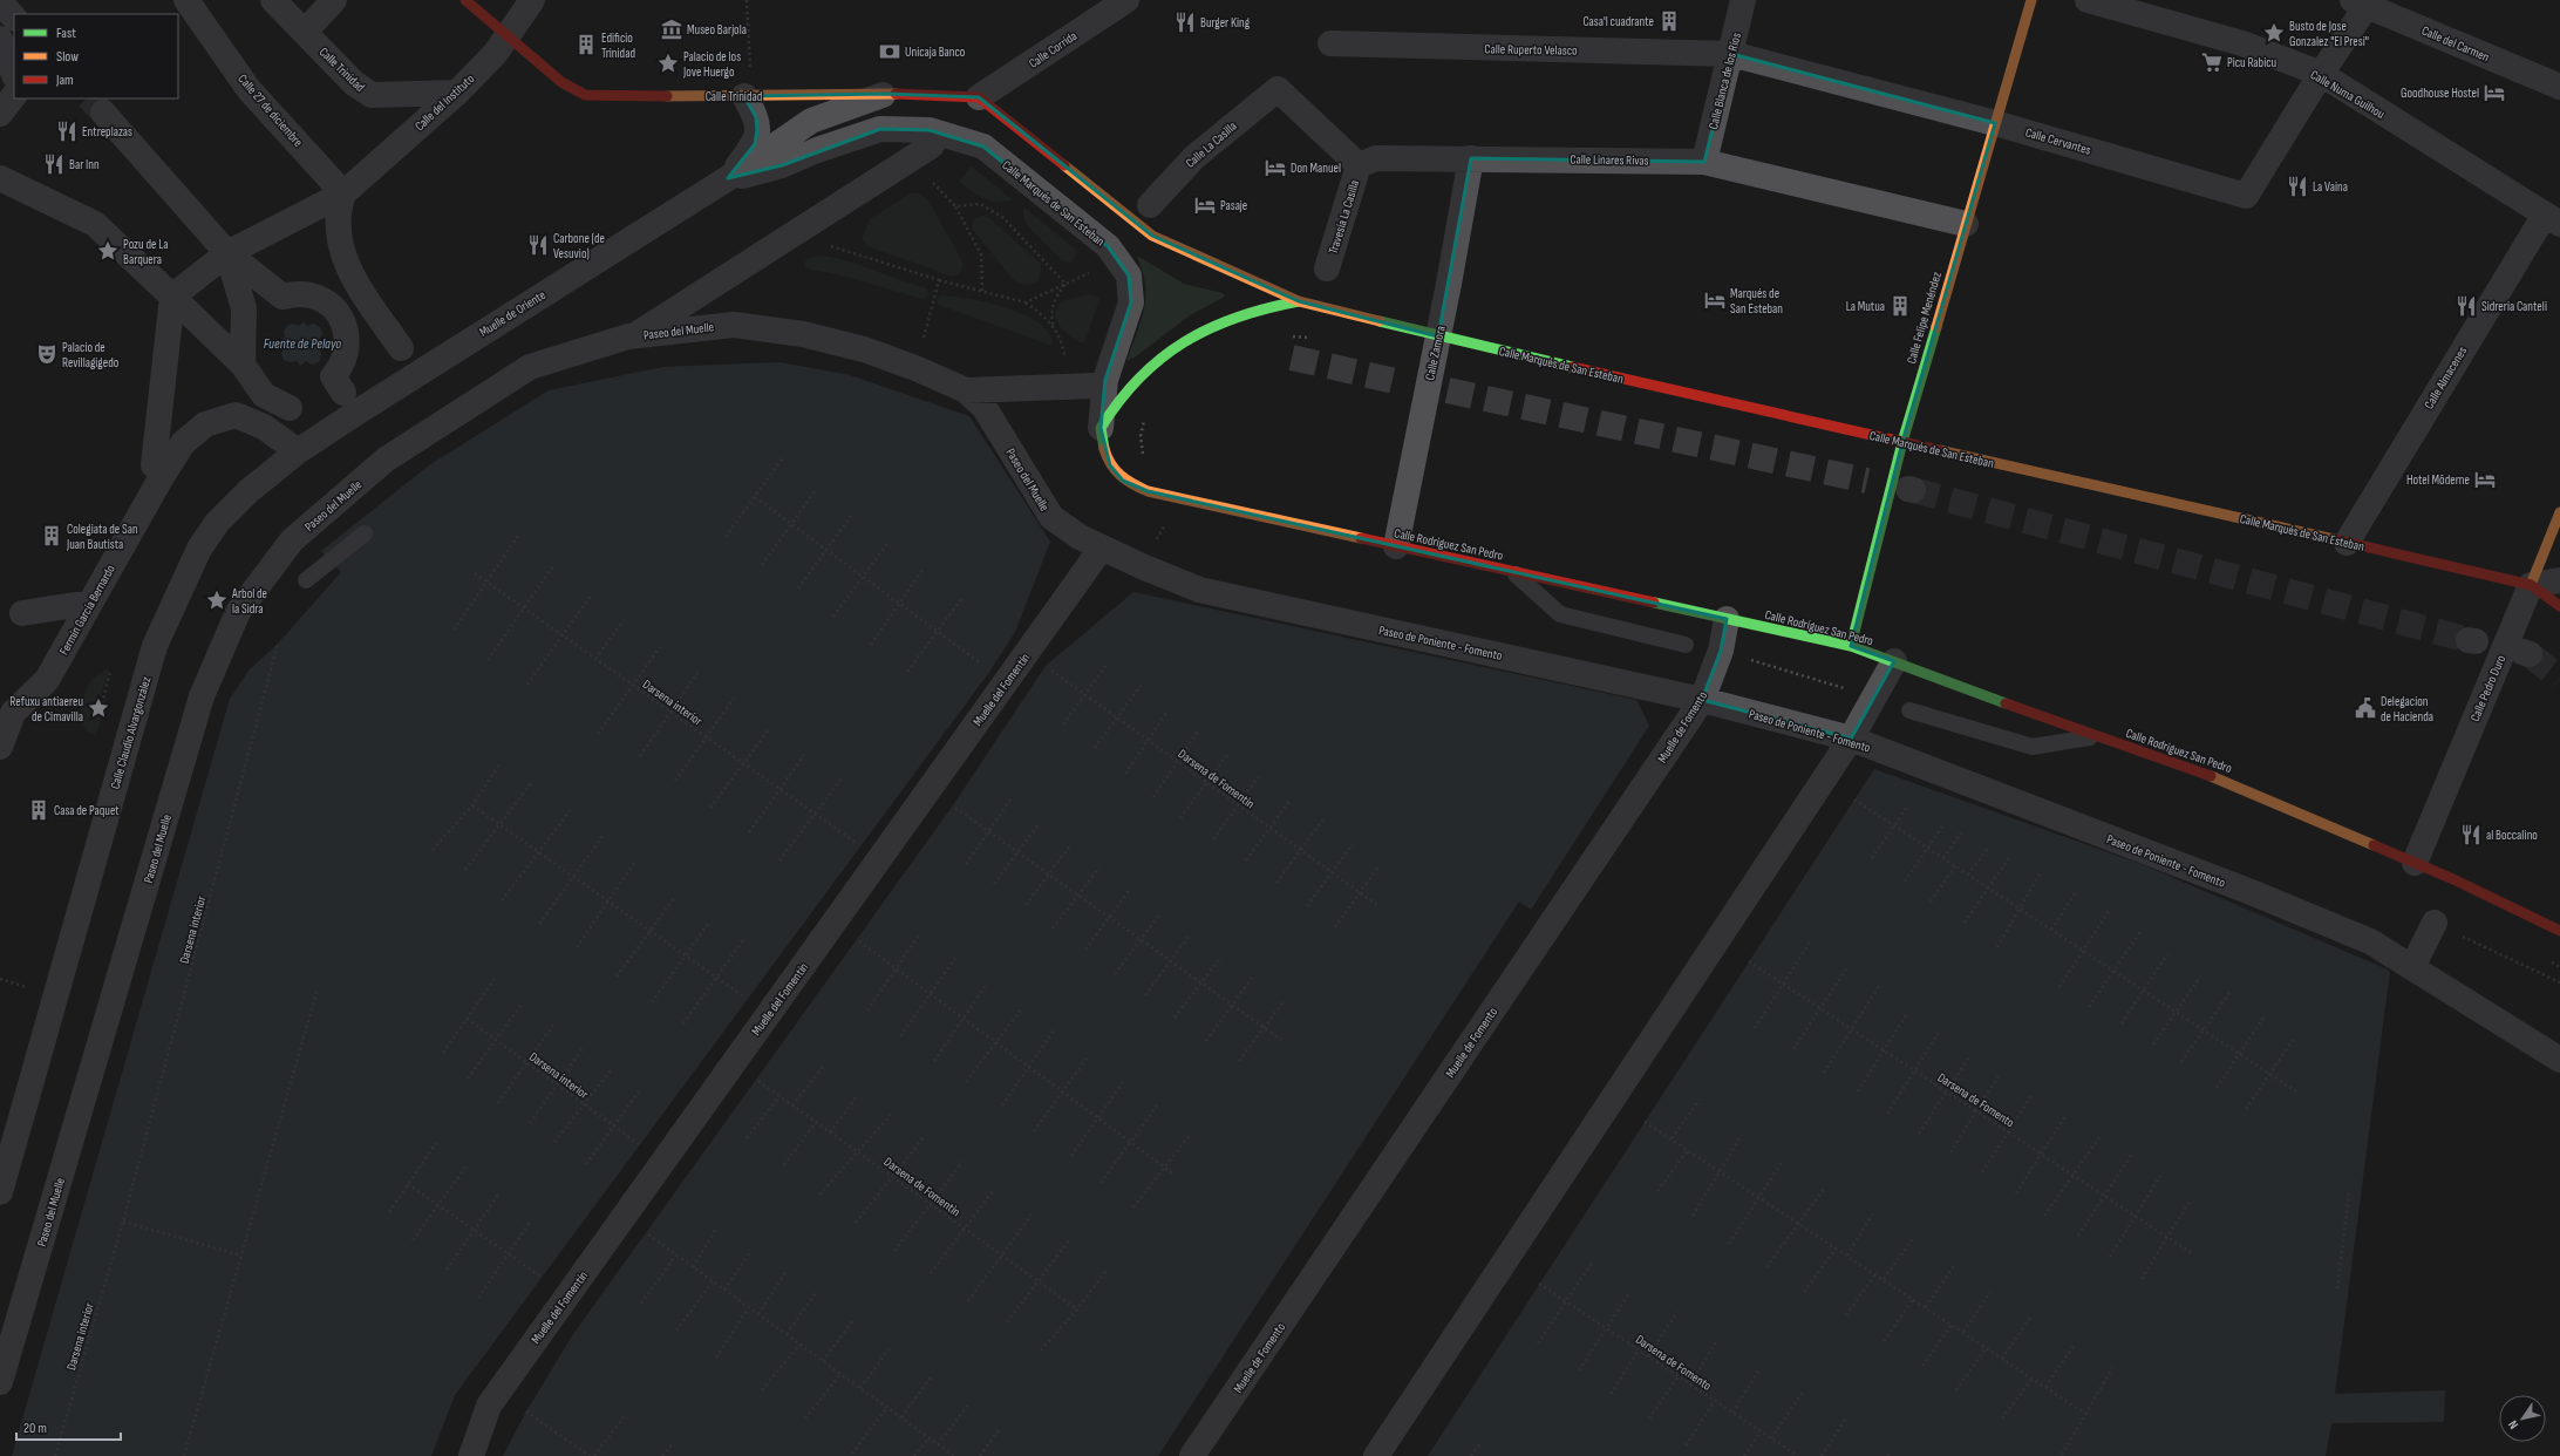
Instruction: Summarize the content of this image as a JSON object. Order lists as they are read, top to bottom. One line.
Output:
{"streets":{"street":["Calle del Carmen","Calle Corrida","Calle Ruperto Velasco","Calle Trinidad","Calle Blanca de los Ríos","Calle Numa Guilhou","Calle del Instituto","Calle 27 de diciembre","Calle Cervantes","Calle La Casilla","Calle Linares Rivas","Calle Marqués de San Esteban","Travesía La Casilla","Muelle de Oriente","Calle Felipe Menéndez","Paseo del Muelle","Calle Zamora","Calle Almacenes","Calle Rodríguez San Pedro","Fermín García Bernardo","Paseo de Poniente - Fomento","Calle Pedro Duro","Muelle del Fomentín","Muelle de Fomento","Calle Claudio Alvargonzález"],"path":["Darsena interior","Darsena de Fomentin","Darsena de Fomento"]},"crossings":[["Calle Corrida","Calle Trinidad"],["Calle Corrida","Calle Marqués de San Esteban"],["Calle Ruperto Velasco","Calle Blanca de los Ríos"],["Calle Ruperto Velasco","Calle Cervantes"],["Calle Trinidad","Calle del Instituto"],["Calle Trinidad","Calle Marqués de San Esteban"],["Calle Trinidad","Muelle de Oriente"],["Calle Blanca de los Ríos","Calle Cervantes"],["Calle Blanca de los Ríos","Calle Linares Rivas"],["Calle Numa Guilhou","Calle Cervantes"],["Calle Numa Guilhou","Calle Almacenes"],["Calle del Instituto","Calle 27 de diciembre"],["Calle Cervantes","Calle Felipe Menéndez"],["Calle La Casilla","Calle Linares Rivas"],["Calle La Casilla","Travesía La Casilla"],["Calle Linares Rivas","Travesía La Casilla"],["Calle Linares Rivas","Calle Felipe Menéndez"],["Calle Linares Rivas","Calle Zamora"],["Calle Marqués de San Esteban","Muelle de Oriente"],["Calle Marqués de San Esteban","Calle Felipe Menéndez"],["Calle Marqués de San Esteban","Calle Zamora"],["Calle Marqués de San Esteban","Calle Almacenes"],["Calle Marqués de San Esteban","Calle Rodríguez San Pedro"],["Calle Marqués de San Esteban","Calle Pedro Duro"],["Muelle de Oriente","Fermín García Bernardo"],["Muelle de Oriente","Calle Claudio Alvargonzález"],["Calle Felipe Menéndez","Calle Rodríguez San Pedro"],["Paseo del Muelle","Paseo de Poniente - Fomento"],["Paseo del Muelle","Muelle del Fomentín"],["Calle Zamora","Calle Rodríguez San Pedro"],["Calle Rodríguez San Pedro","Calle Pedro Duro"],["Calle Rodríguez San Pedro","Muelle de Fomento"],["Fermín García Bernardo","Calle Claudio Alvargonzález"],["Paseo de Poniente - Fomento","Muelle de Fomento"]],"water":["Fuente de Pelayo"],"places":{"building":["Casa'l cuadrante","Edificio Trinidad","La Mutua","Colegiata de San Juan Bautista","Casa de Paquet"],"restaurant":["Burger King","Entreplazas","Bar Inn","La Vaina","Carbone (de Vesuvio)","Sidreria Canteli","al Boccalino"],"museum":["Museo Barjola"],"place":["Busto de Jose Gonzalez \"El Presi\"","Palacio de los Jove Huergo","Pozu de La Barquera","Arbol de la Sidra","Refuxu antiaereu de Cimavilla"],"bank":["Unicaja Banco"],"supermarket":["Picu Rabicu"],"hotel":["Goodhouse Hostel","Don Manuel","Pasaje","Marqués de San Esteban","Hotel Môderne"],"theatre":["Palacio de Revillagigedo"],"public building":["Delegacion de Hacienda"]},"legend":["Fast","Slow","Jam"],"scale_bar":"20 m","north":"bottom left"}
